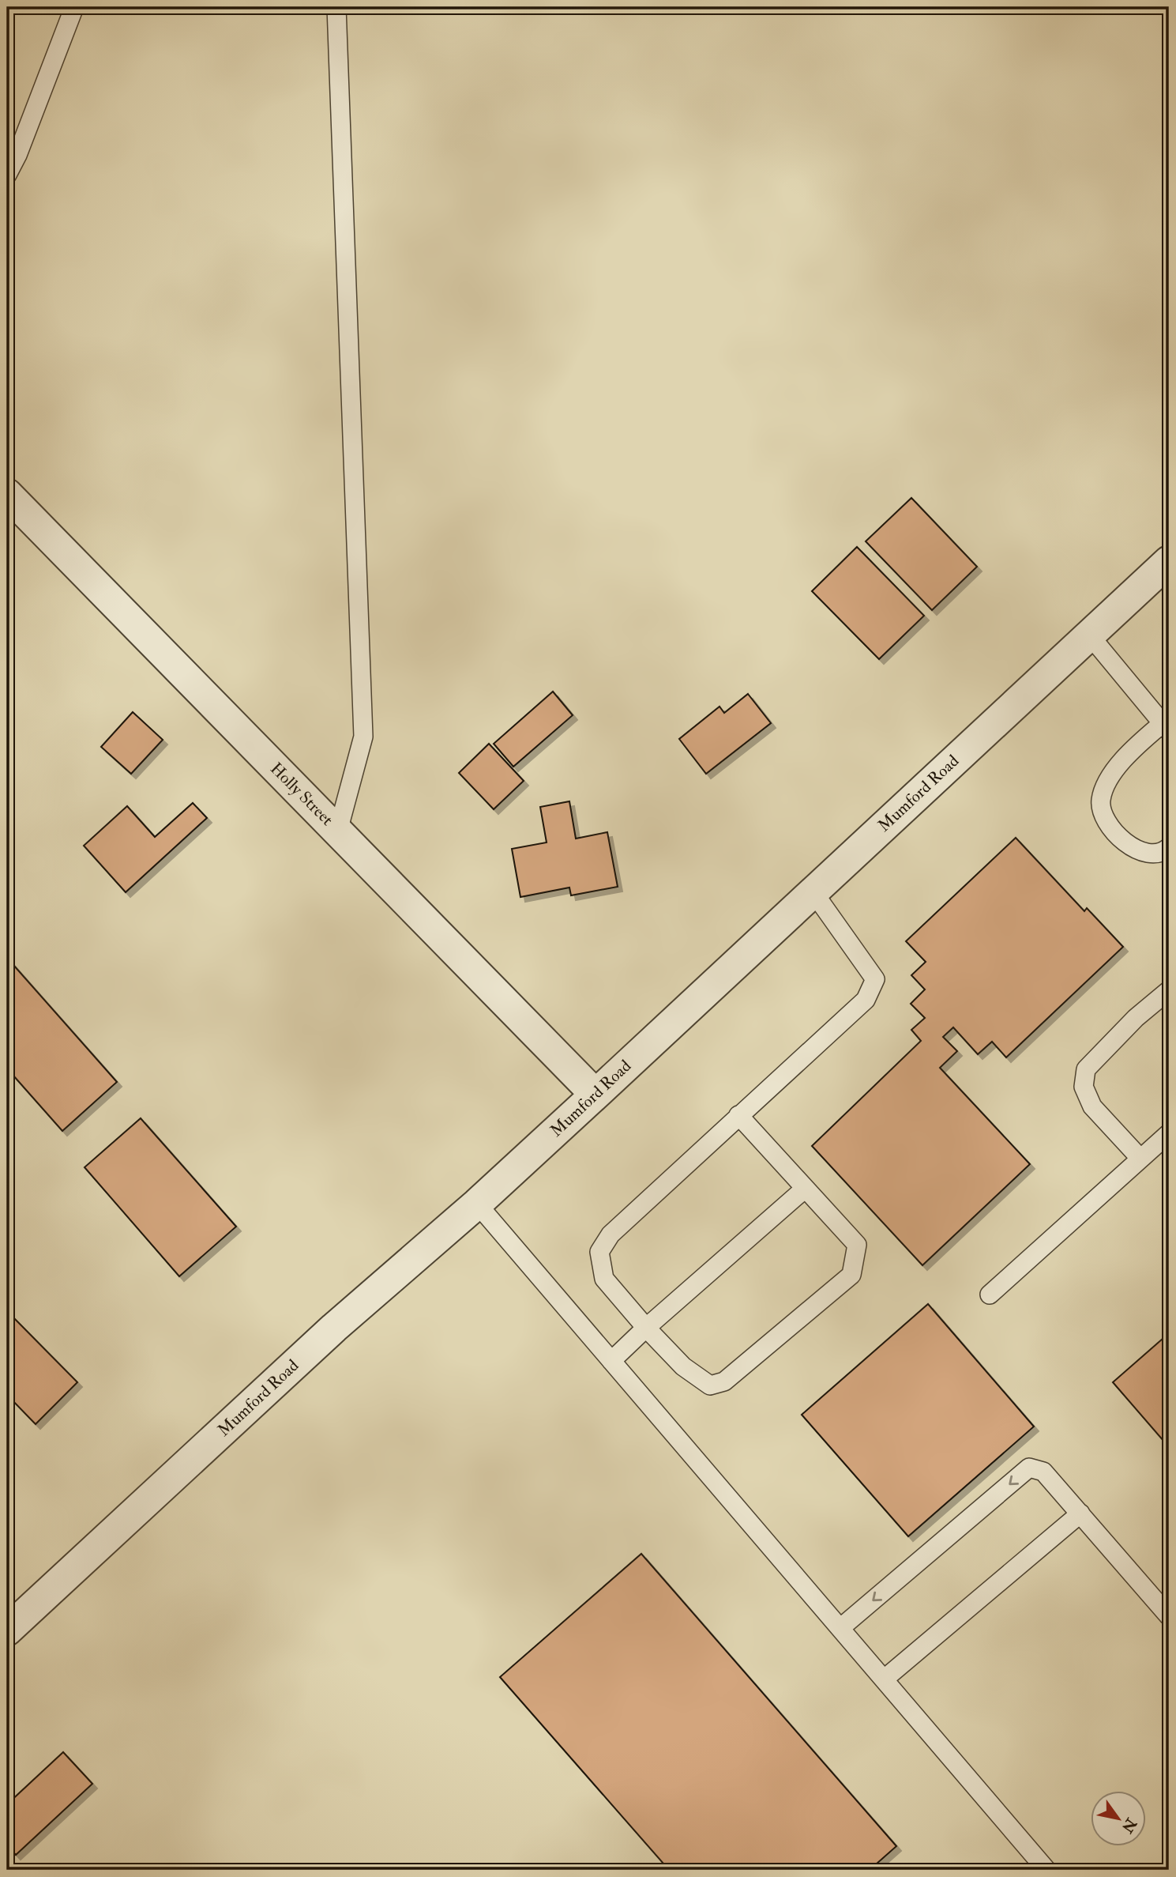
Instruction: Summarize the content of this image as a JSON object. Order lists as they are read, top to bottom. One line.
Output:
{"streets":{"street":["Mumford Road","Holly Street"]},"crossings":[["Mumford Road","Holly Street"]],"north":"bottom right"}
